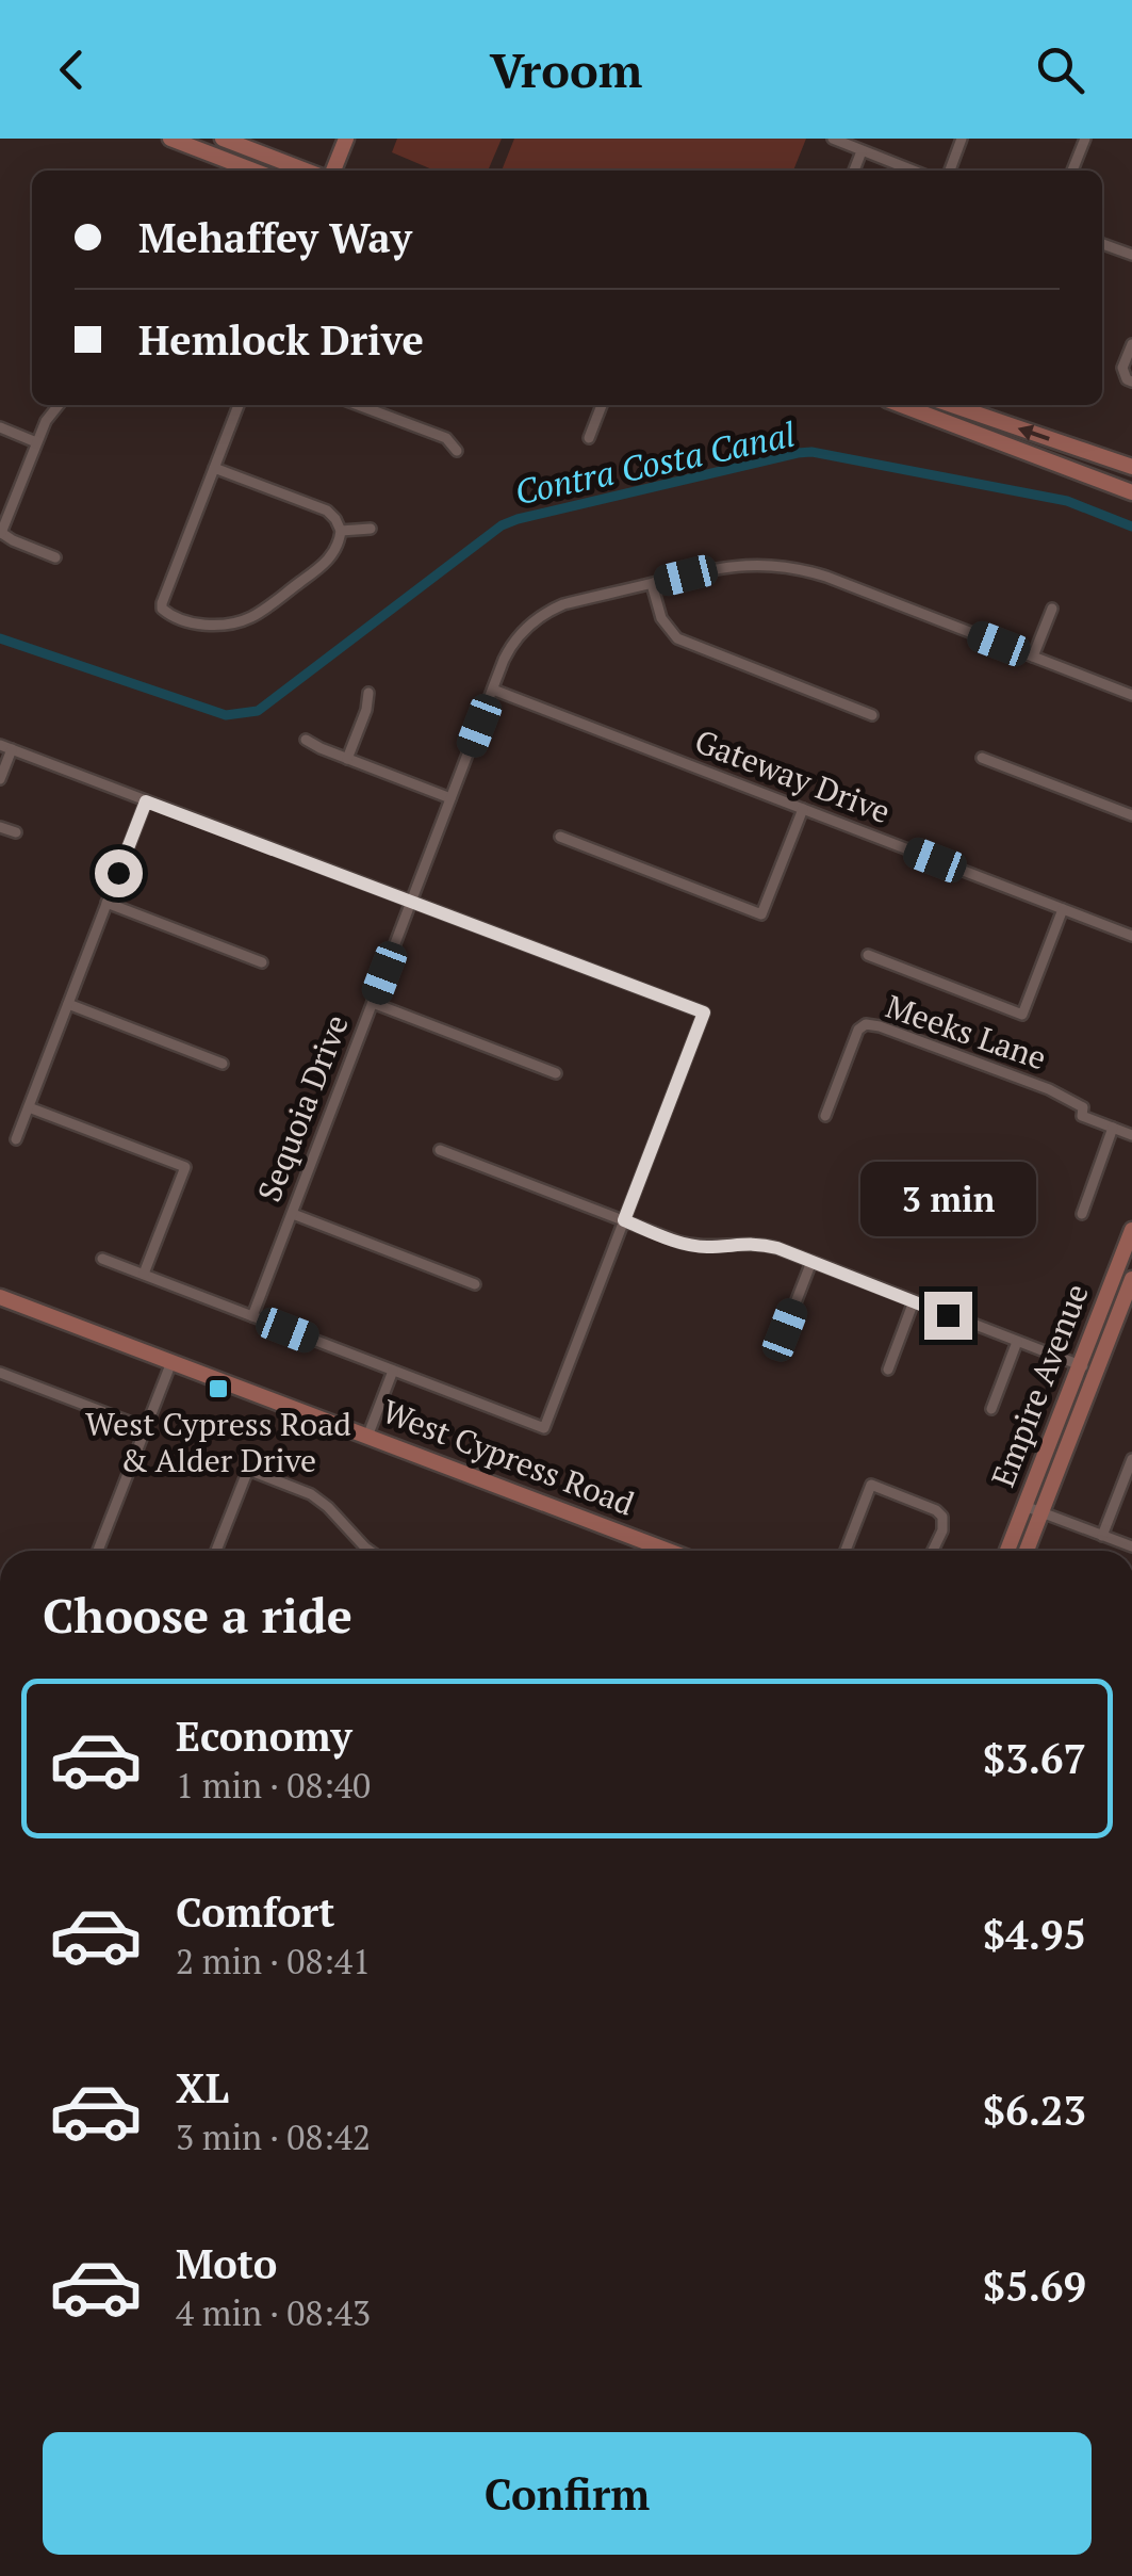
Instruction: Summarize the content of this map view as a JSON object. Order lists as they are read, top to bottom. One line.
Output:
{"streets":{"main road":["Empire Avenue","West Cypress Road"],"street":["Gateway Drive","Meeks Lane","Sequoia Drive"]},"crossings":[["Gateway Drive","Sequoia Drive"]],"water":["Contra Costa Canal"],"places":{"transit":["West Cypress Road & Alder Drive"]},"page":{"header":"Vroom","banner":["Mehaffey Way","Hemlock Drive"],"bubble":"3 min","heading":"Choose a ride","list":[{"name":"Economy","note":"1 min · 08:40","value":"$3.67"},{"name":"Comfort","note":"2 min · 08:41","value":"$4.95"},{"name":"XL","note":"3 min · 08:42","value":"$6.23"},{"name":"Moto","note":"4 min · 08:43","value":"$5.69"}],"buttons":"Confirm"}}
